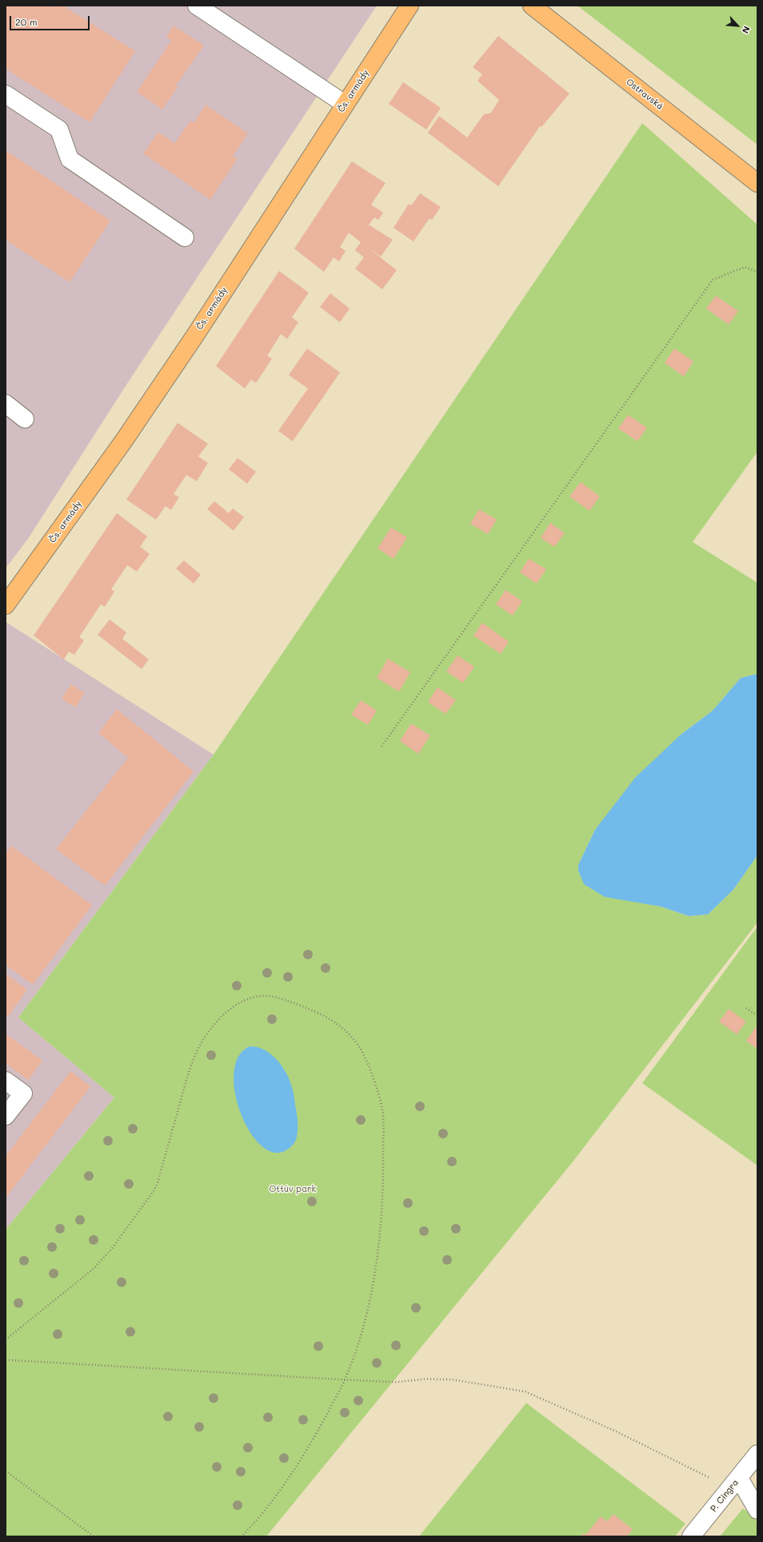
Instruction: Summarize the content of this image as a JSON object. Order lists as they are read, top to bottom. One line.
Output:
{"streets":{"main road":["Čs. armády","Ostravská"],"street":["P. Cingra"]},"parks":["Ottúv park"],"scale_bar":"20 m","north":"bottom right"}
